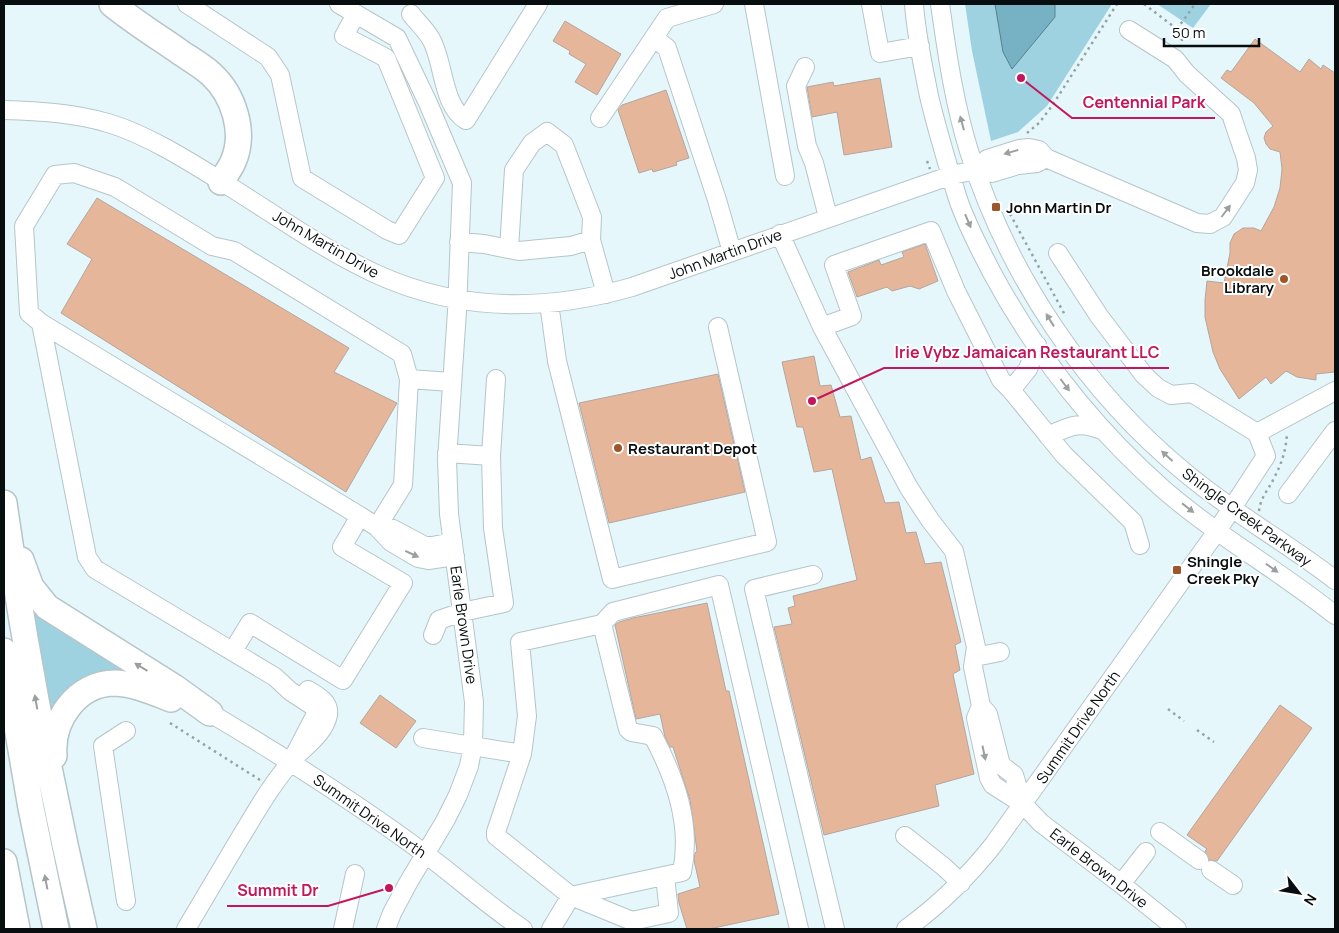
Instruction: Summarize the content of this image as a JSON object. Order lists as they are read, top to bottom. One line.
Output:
{"streets":{"street":["John Martin Drive","Shingle Creek Parkway","Earle Brown Drive","Summit Drive North"]},"crossings":[["John Martin Drive","Shingle Creek Parkway"],["John Martin Drive","Earle Brown Drive"],["Shingle Creek Parkway","Summit Drive North"],["Earle Brown Drive","Summit Drive North"]],"places":{"other":["Centennial Park","Brookdale Library","Irie Vybz Jamaican Restaurant LLC","Restaurant Depot","Summit Dr"],"transit":["John Martin Dr","Shingle Creek Pky"]},"scale_bar":"50 m","north":"bottom right"}
